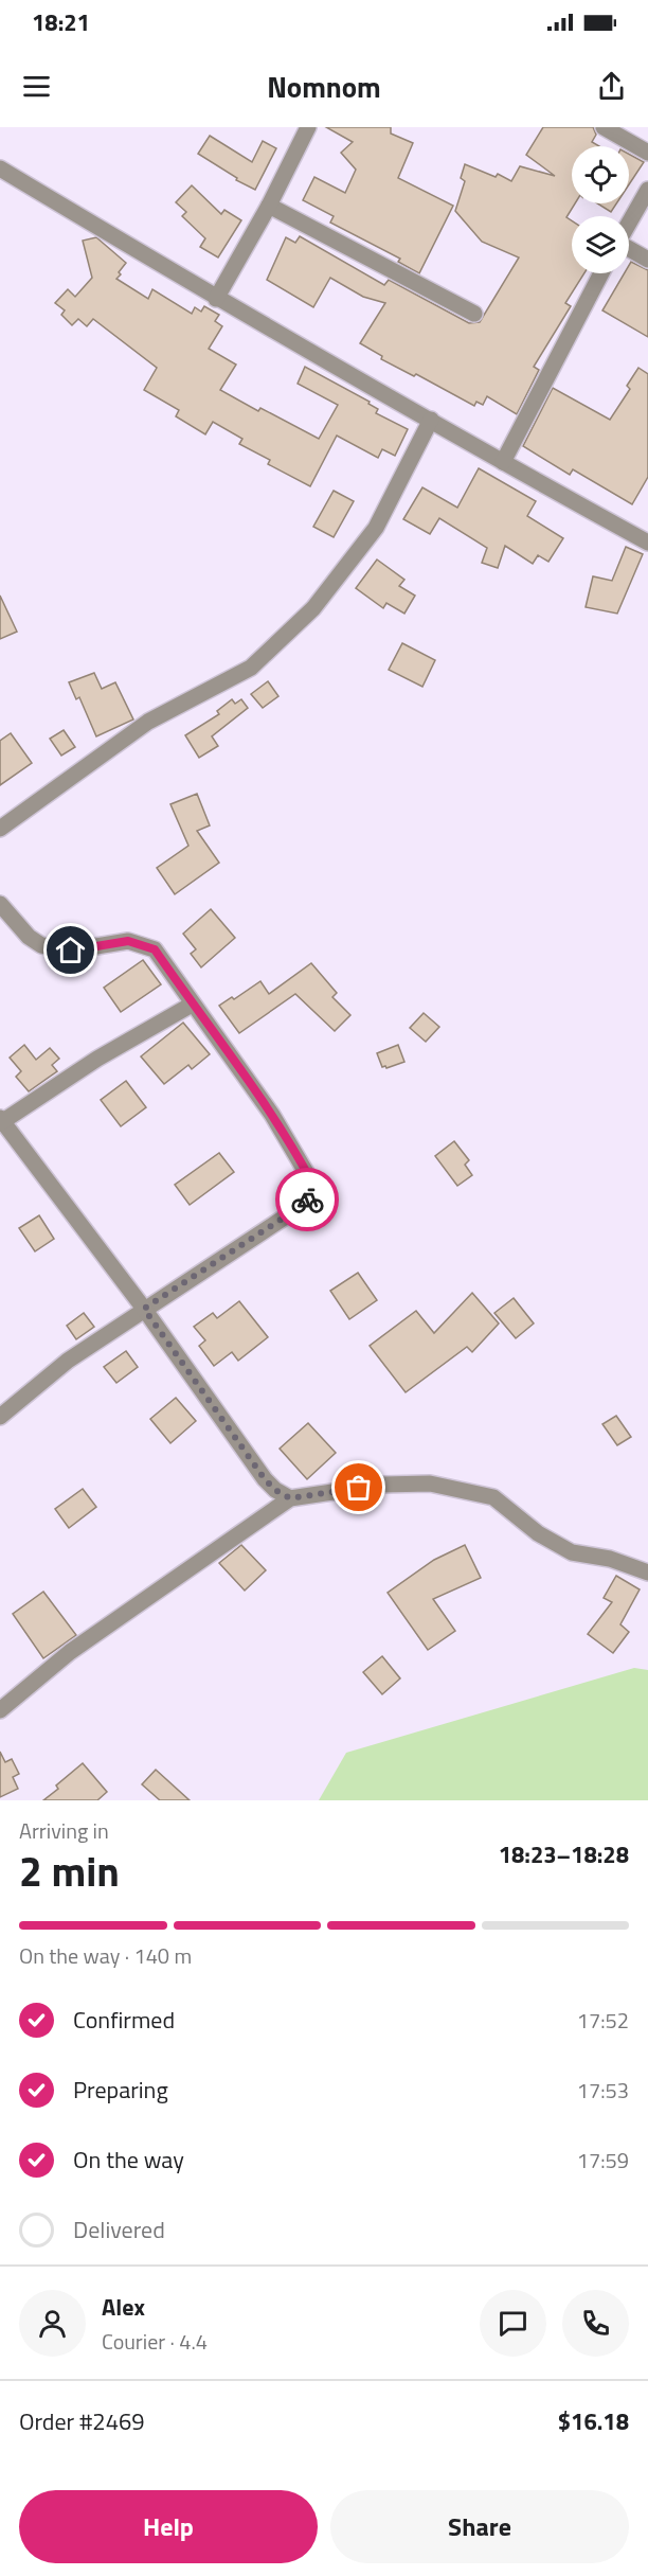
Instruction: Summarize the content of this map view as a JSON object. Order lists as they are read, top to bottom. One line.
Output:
{"page":{"status":"18:21","header":"Nomnom","heading":["2 min","Arriving in","18:23–18:28"],"panel":["Alex","Courier · 4.4","Order #2469","$16.18"],"bar":"On the way · 140 m","list":[["Confirmed","17:52"],["Preparing","17:53"],["On the way","17:59"],"Delivered"],"buttons":["Help","Share"]}}
